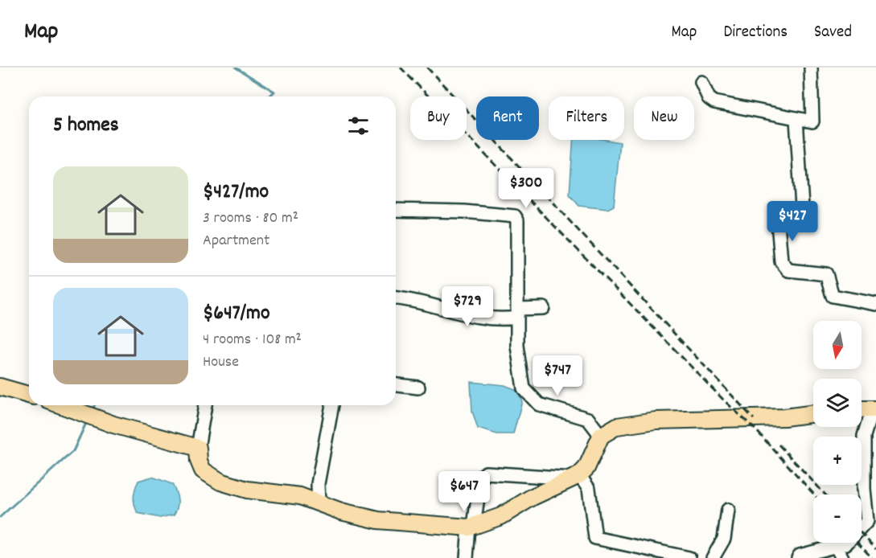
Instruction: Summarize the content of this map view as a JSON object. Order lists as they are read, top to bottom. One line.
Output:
{"north":"bottom","page":{"header":"Map","nav":["Map","Directions","Saved"],"chip":["Buy","Rent","Filters","New"],"heading":"5 homes","list":[{"name":"$427/mo","note":"3 rooms · 80 m² · Apartment"},{"name":"$647/mo","note":"4 rooms · 108 m² · House"}],"price":["$300","$427","$729","$747","$647"],"map_buttons":["+","−"]}}
